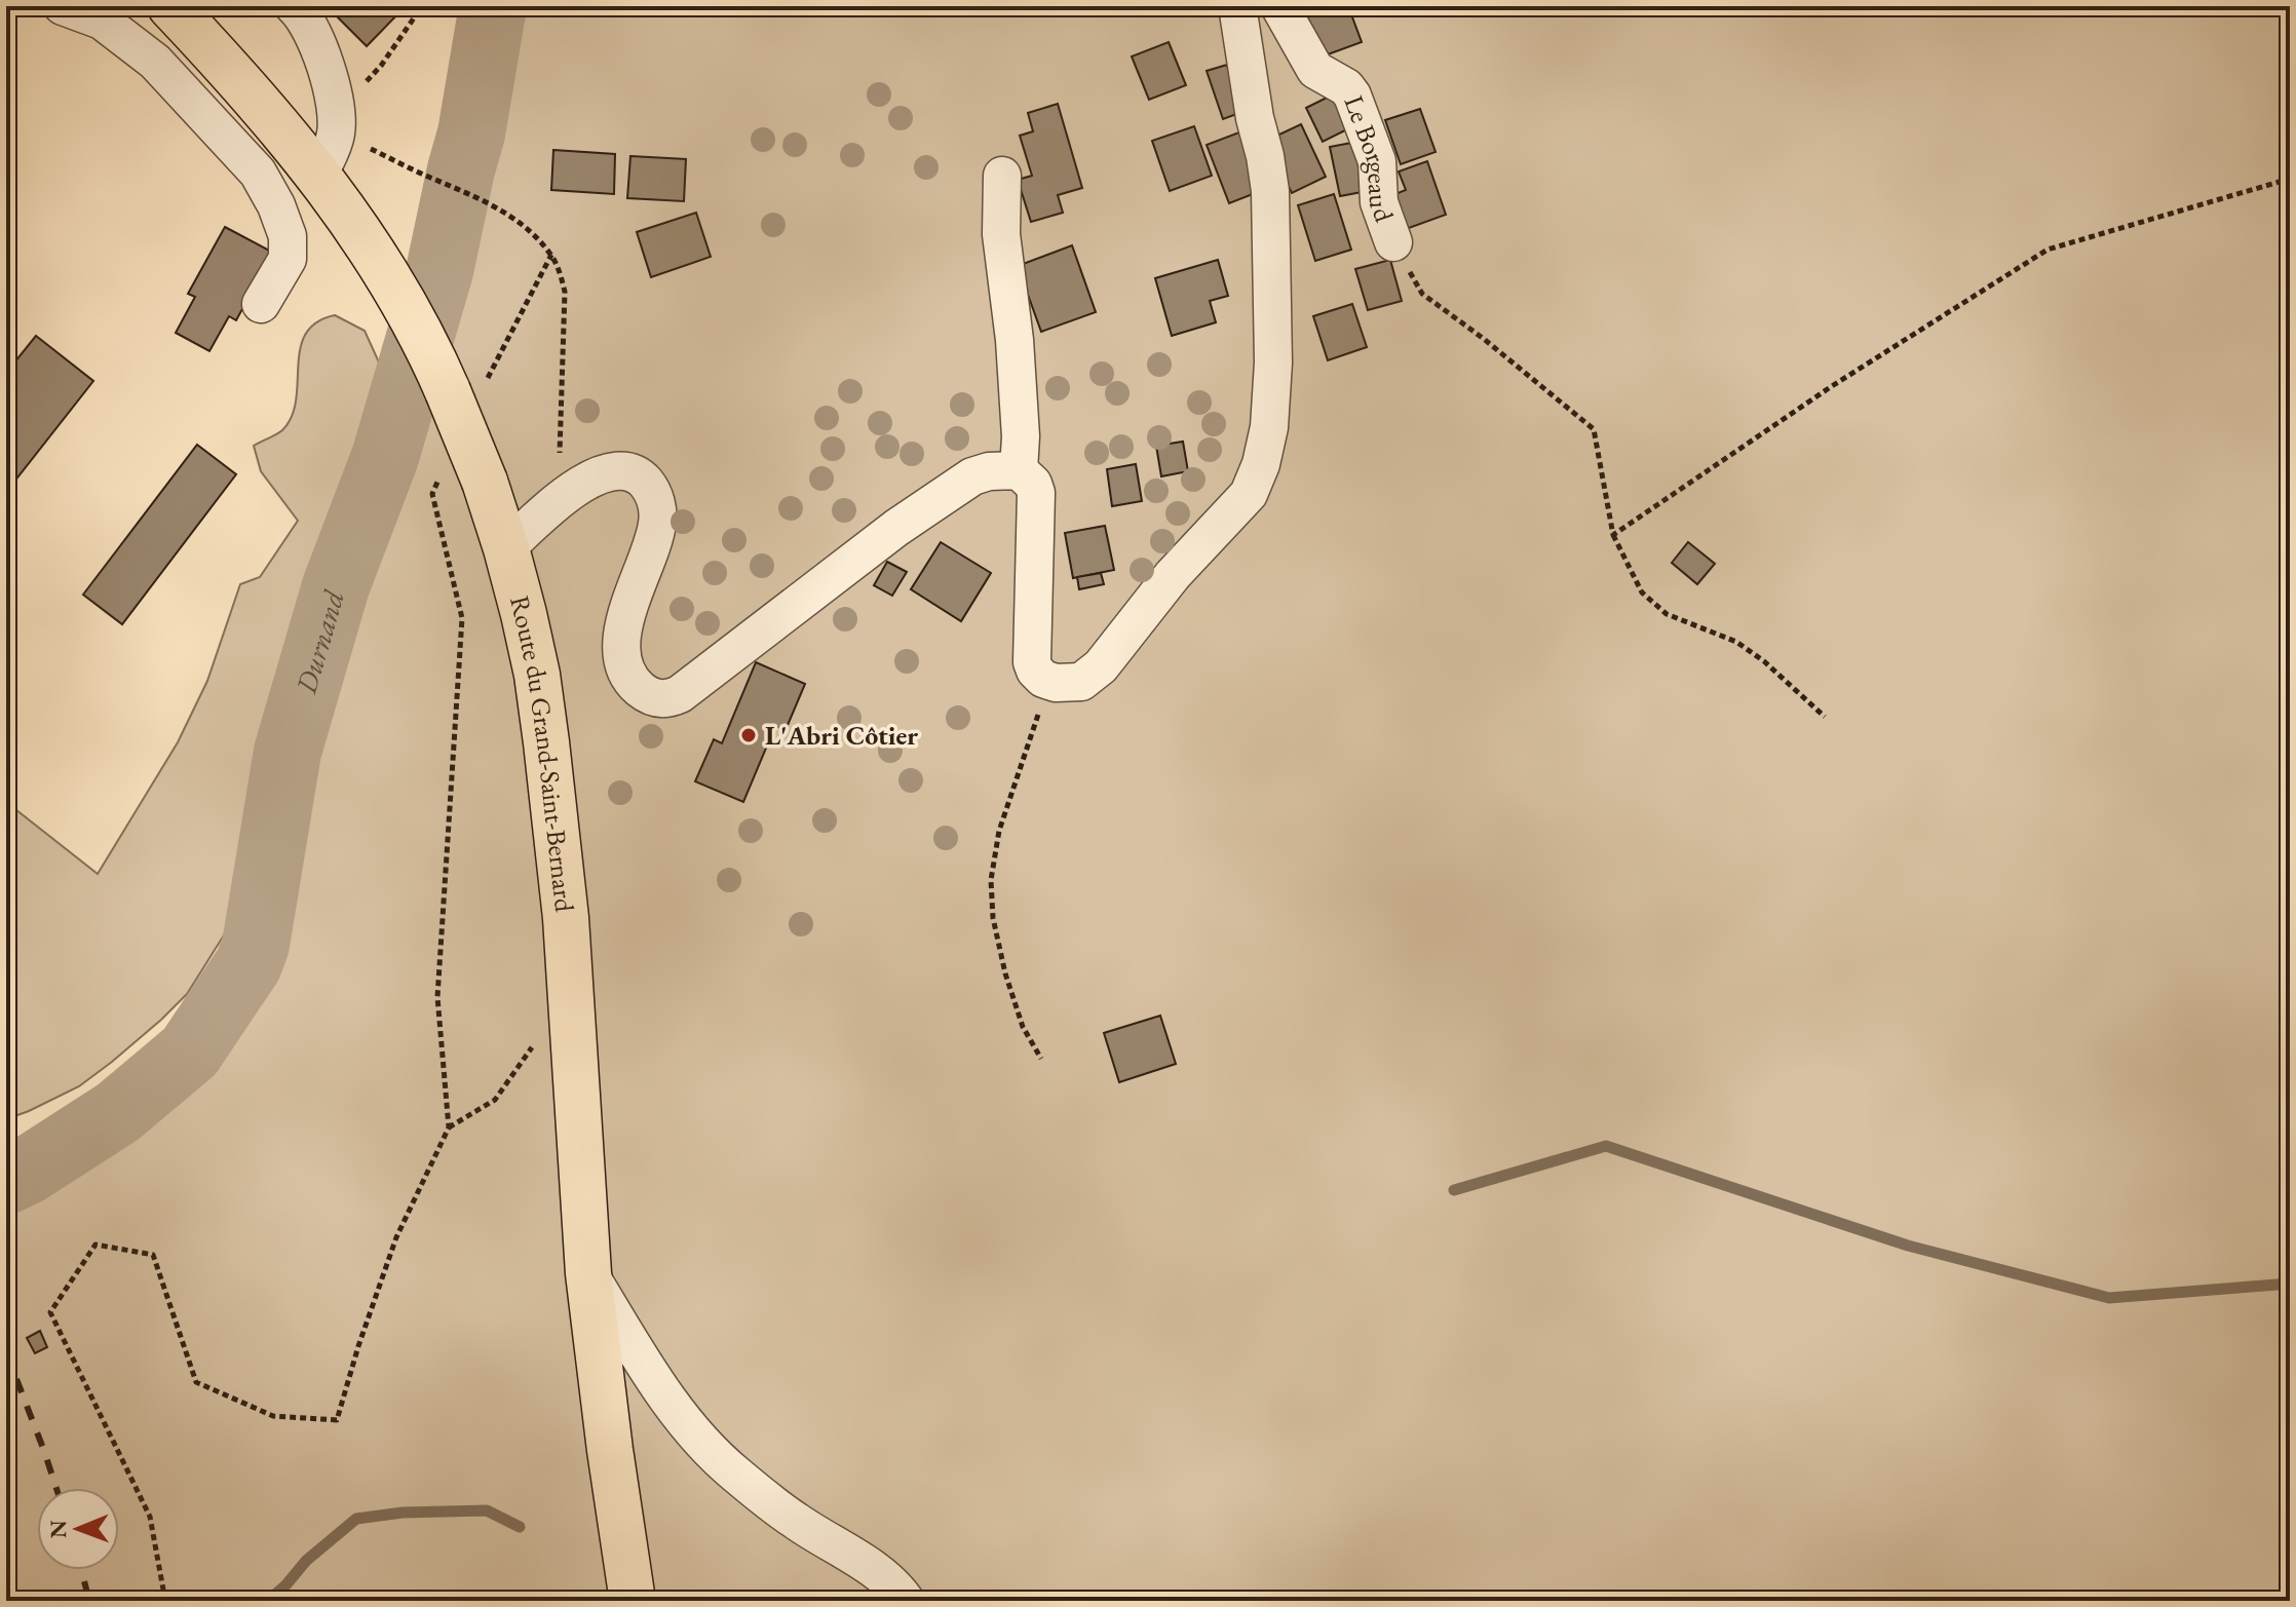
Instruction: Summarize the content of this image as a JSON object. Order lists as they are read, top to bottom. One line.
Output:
{"streets":{"main road":["Route du Grand-Saint-Bernard"],"street":["Le Borgeaud"]},"water":["Durnand"],"places":["L'Abri Côtier"],"north":"left"}
